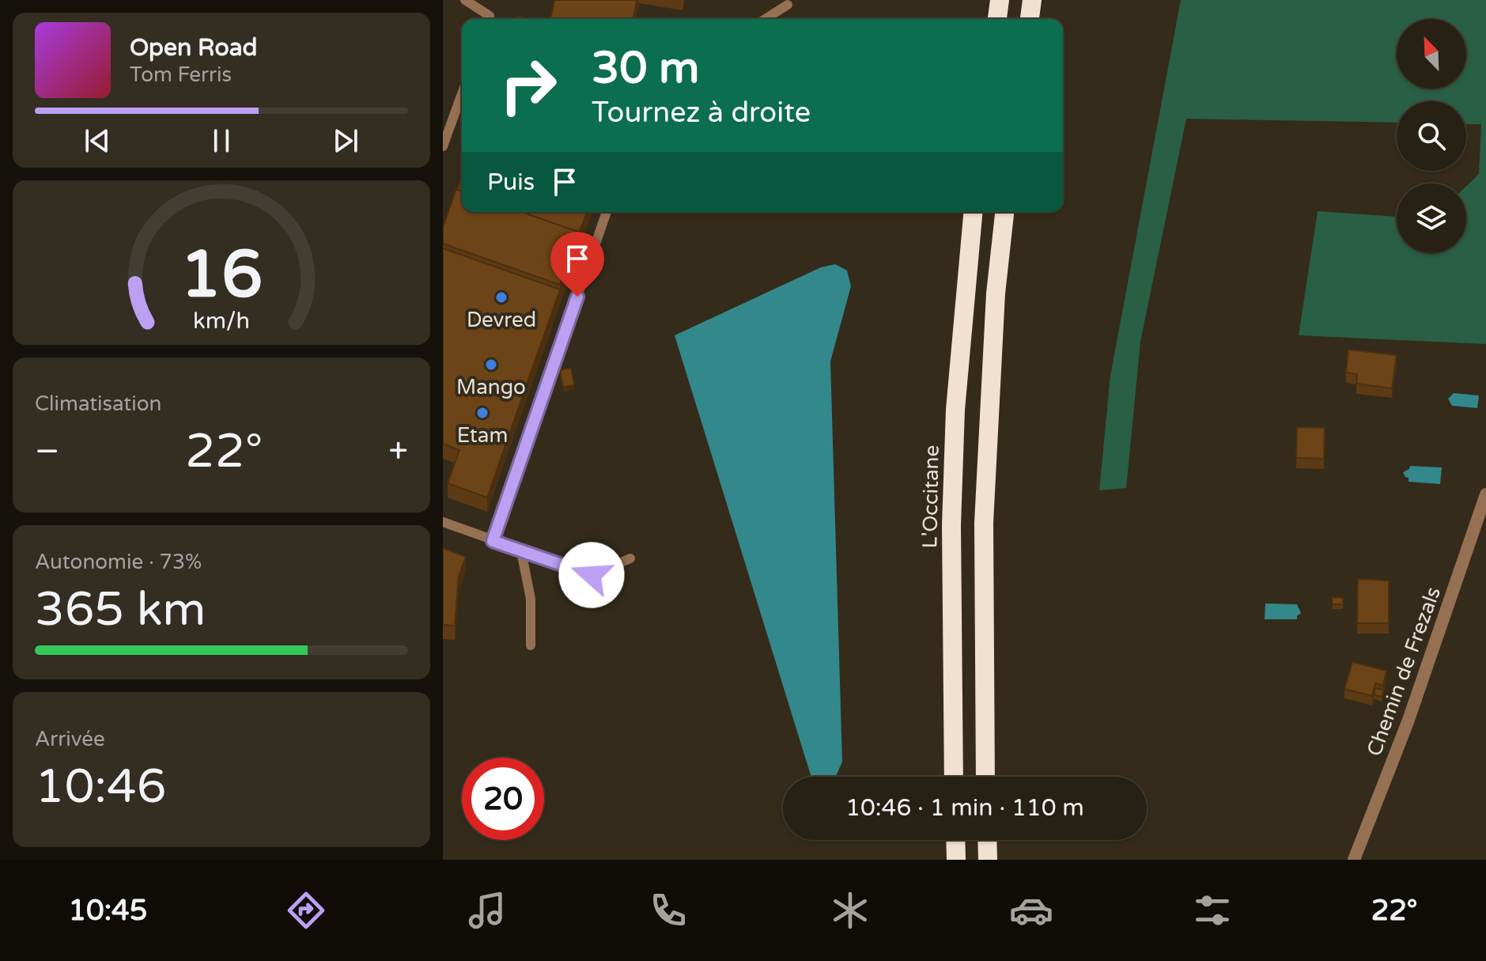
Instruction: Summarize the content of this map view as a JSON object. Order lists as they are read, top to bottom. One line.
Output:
{"streets":{"highway":["L'Occitane"],"street":["Chemin de Frezals"]},"places":["Devred","Mango","Etam"],"north":"top left","page":{"turn":["30 m","Tournez à droite"],"song":["Open Road","Tom Ferris"],"then":"Puis","tile":["Climatisation",["Autonomie · 73%","365 km"],["Arrivée","10:46"]],"heat":["−","22°","+"],"limit":"20","trip":"10:46 · 1 min · 110 m","tabs":["10:45","22°"],"gauge":["16","km/h"]}}
